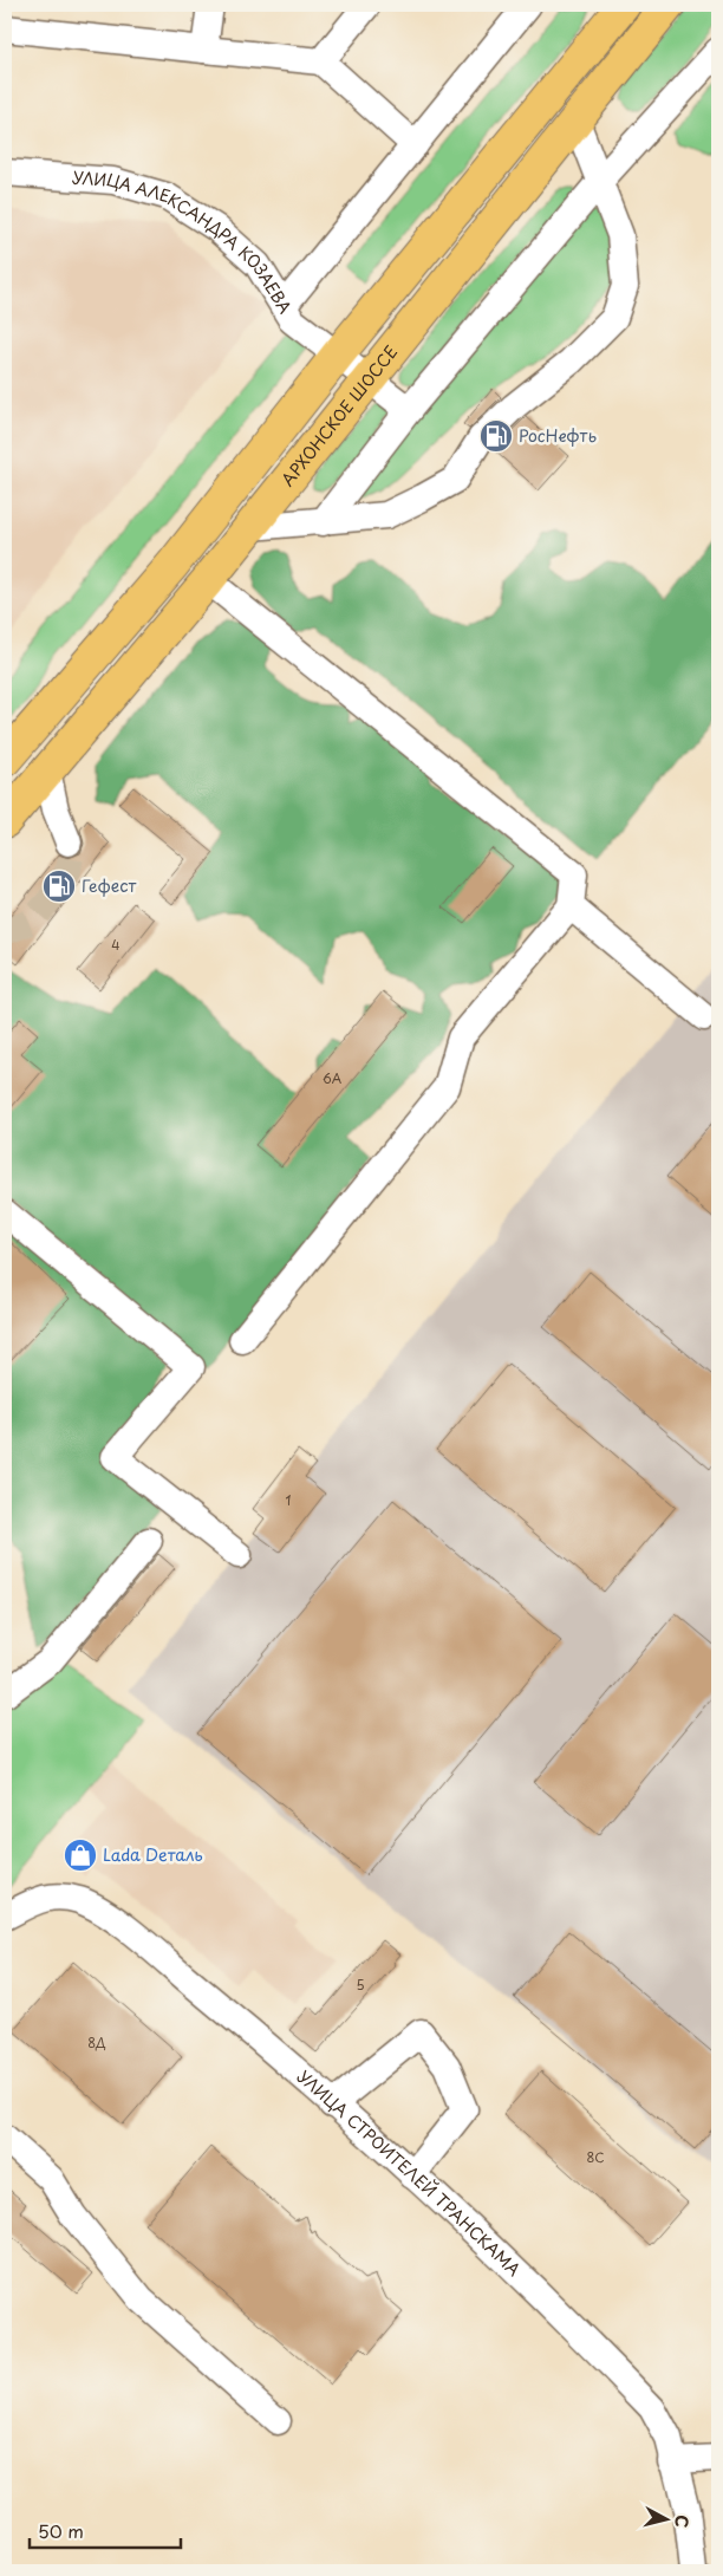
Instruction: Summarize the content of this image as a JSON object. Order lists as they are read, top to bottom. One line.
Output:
{"streets":{"highway":["АРХОНСКОЕ ШОССЕ"],"street":["УЛИЦА АЛЕКСАНДРА КОЗАЕВА","УЛИЦА СТРОИТЕЛЕЙ ТРАНСКАМА"]},"crossings":[["УЛИЦА АЛЕКСАНДРА КОЗАЕВА","АРХОНСКОЕ ШОССЕ"]],"places":{"fuel station":["РосНефть","Гефест"],"shop":["Lada Dеталь"]},"house_numbers":["4","6А","1","5","8Д","8C"],"scale_bar":"50 m","north":"right"}
